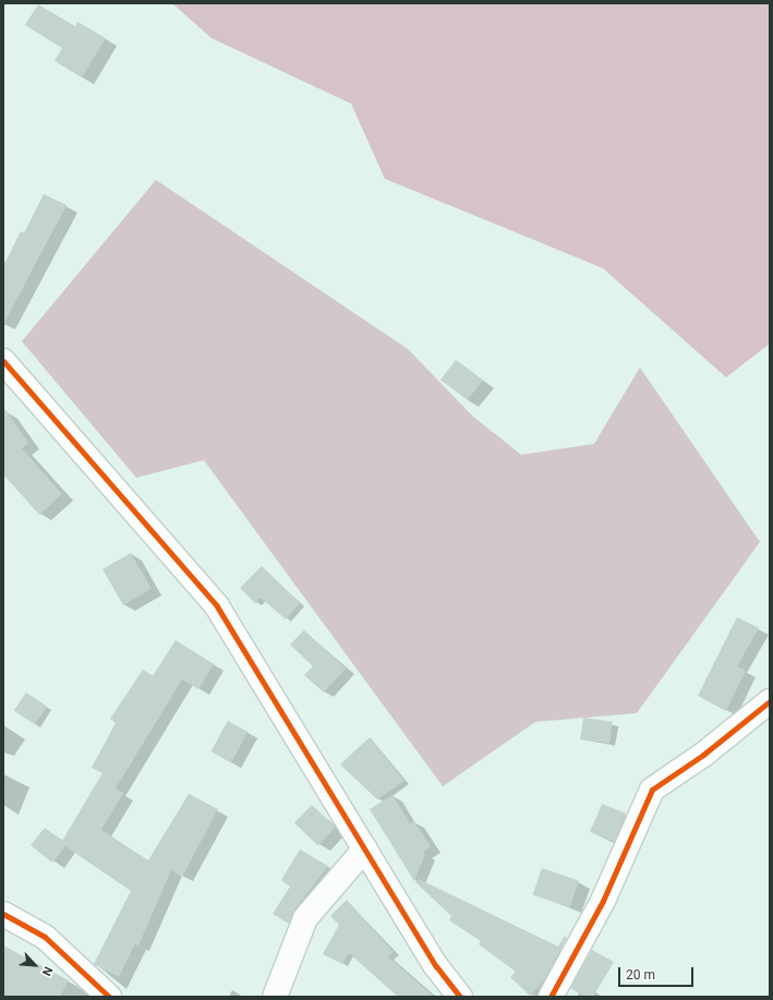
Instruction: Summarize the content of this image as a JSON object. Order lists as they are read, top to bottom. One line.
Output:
{"scale_bar":"20 m","north":"bottom right"}
